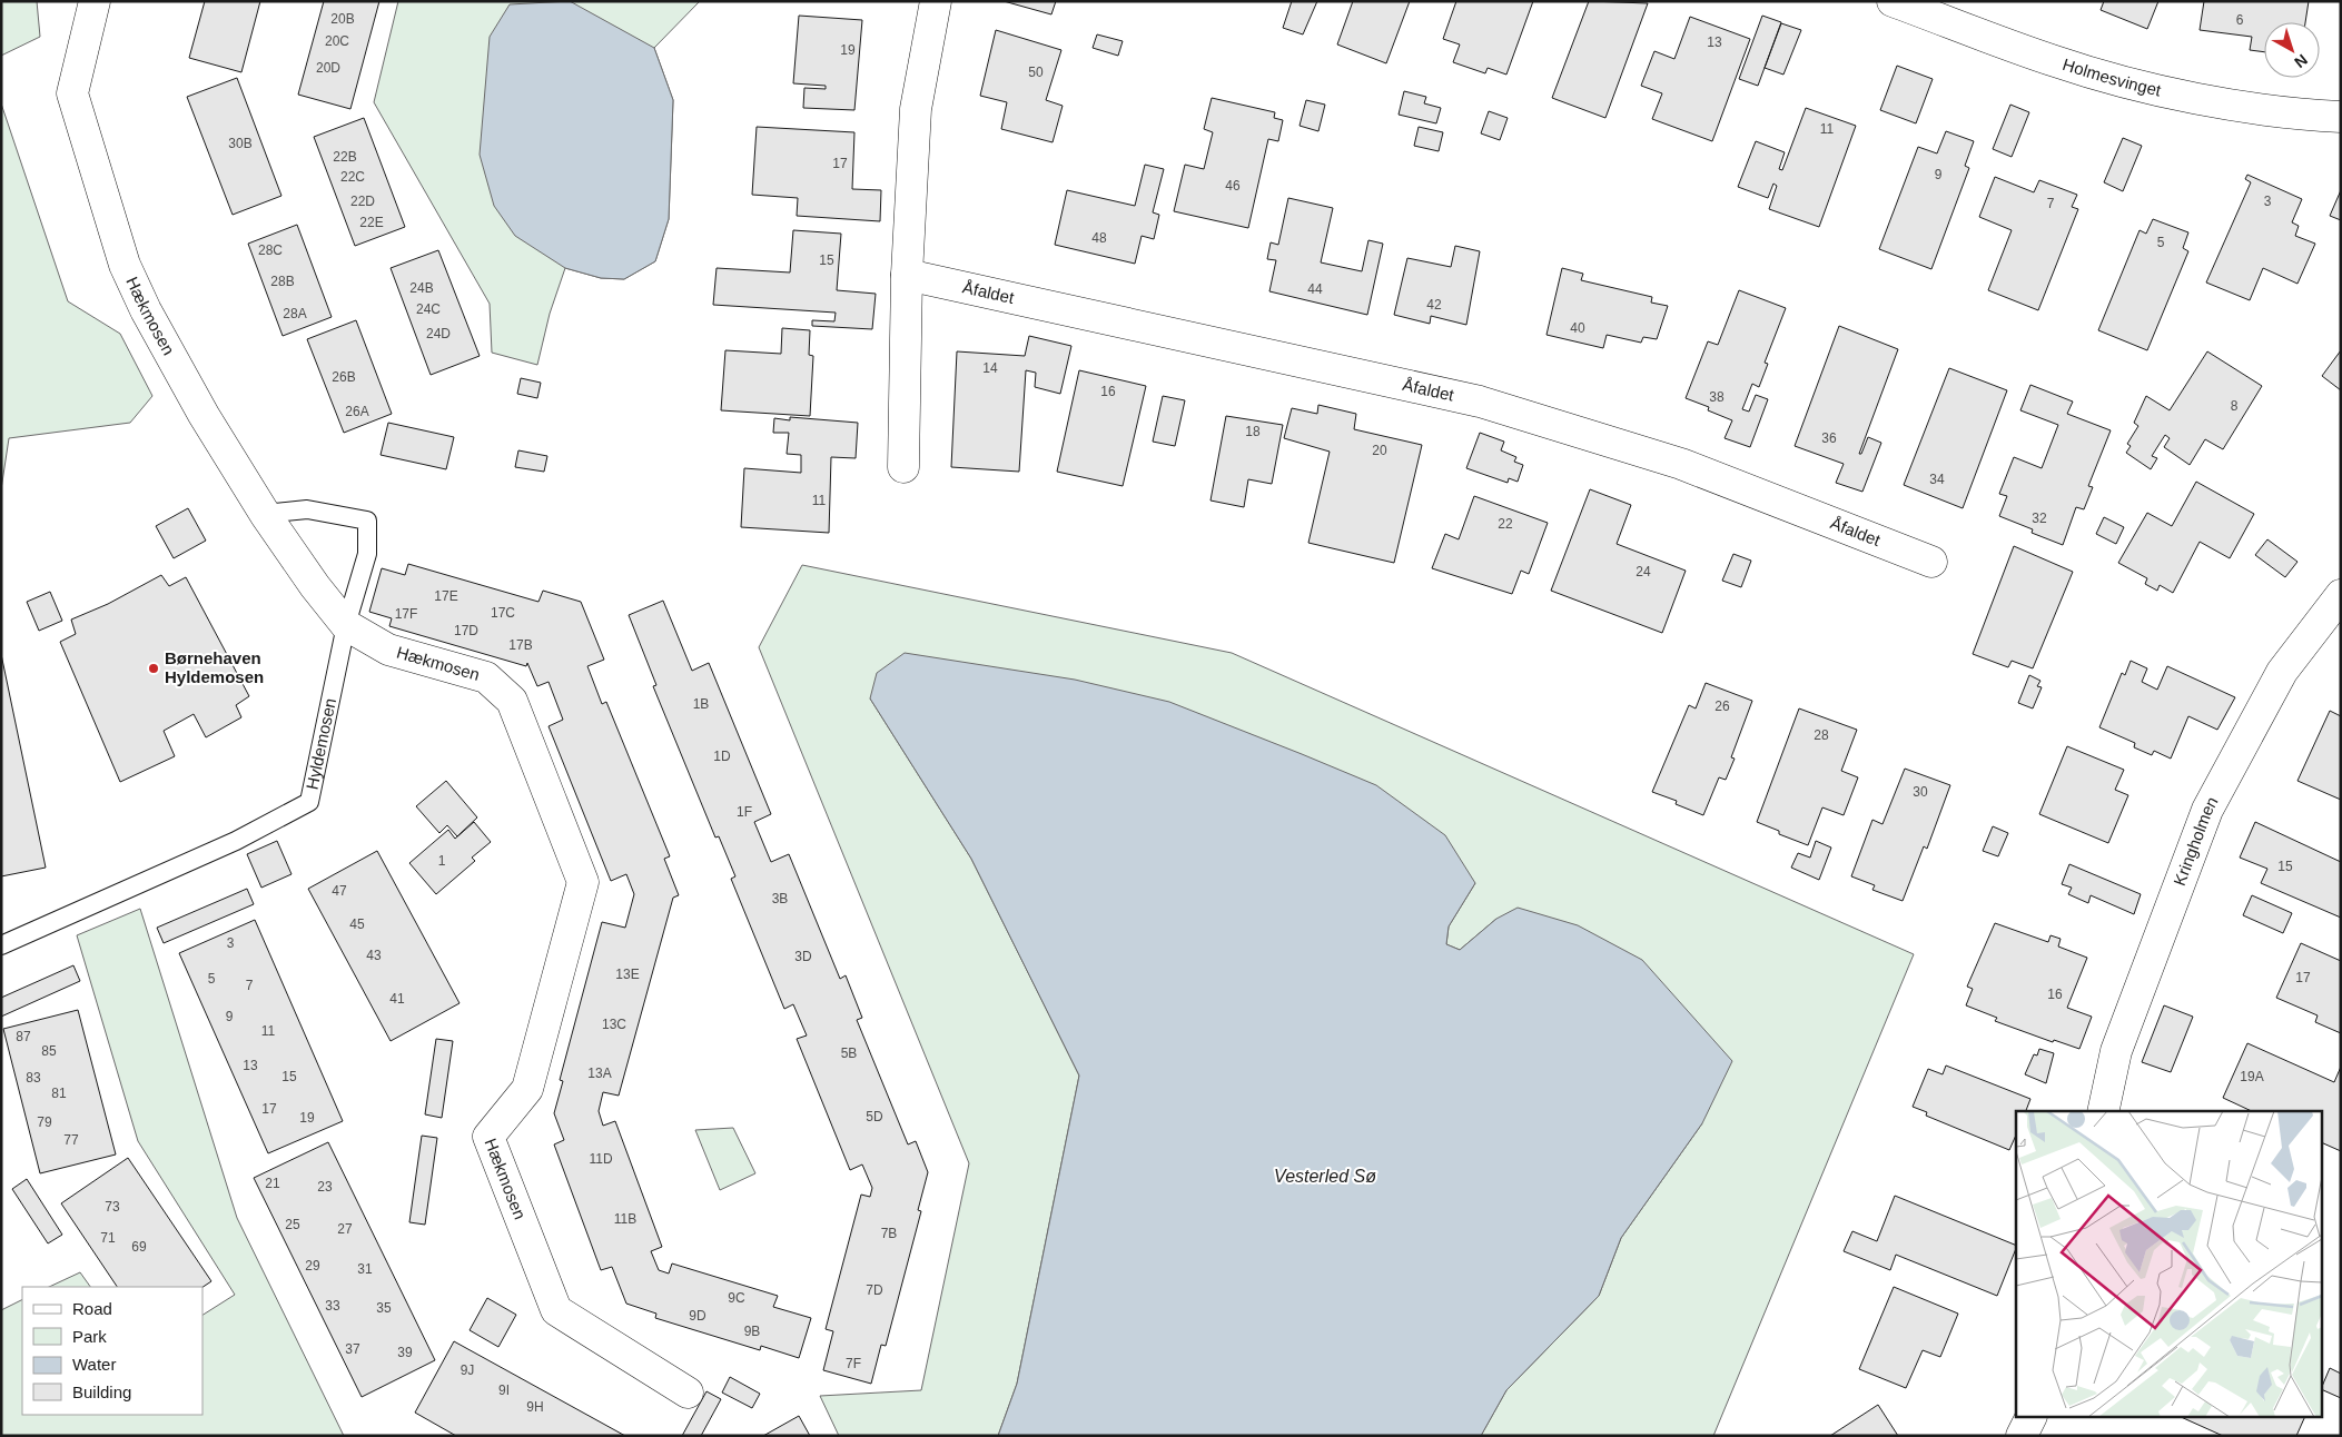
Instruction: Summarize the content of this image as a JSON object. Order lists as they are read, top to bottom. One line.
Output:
{"streets":{"street":["Holmesvinget","Åfaldet","Hækmosen","Kringholmen"],"lane":["Hyldemosen"]},"crossings":[["Hækmosen","Hyldemosen"]],"water":["Vesterled Sø"],"places":["Børnehaven Hyldemosen"],"house_numbers":["20B","6","20C","13","19","20D","50","11","30B","22B","17","9","22C","46","22D","3","7","22E","48","5","28C","15","28B","24B","44","42","24C","28A","40","24D","14","26B","16","38","8","26A","18","36","20","34","11","32","22","24","17E","17C","17F","17D","17B","1B","26","28","1D","30","1F","1","15","47","3B","45","3","43","3D","13E","17","5","7","16","41","9","13C","11","87","85","5B","13","13A","15","19A","83","81","17","5D","19","79","77","11D","21","23","73","11B","25","27","7B","71","69","29","31","7D","9C","33","35","9D","9B","37","39","7F","9J","9I","9H"],"legend":["Road","Park","Water","Building"],"north":"bottom right"}
